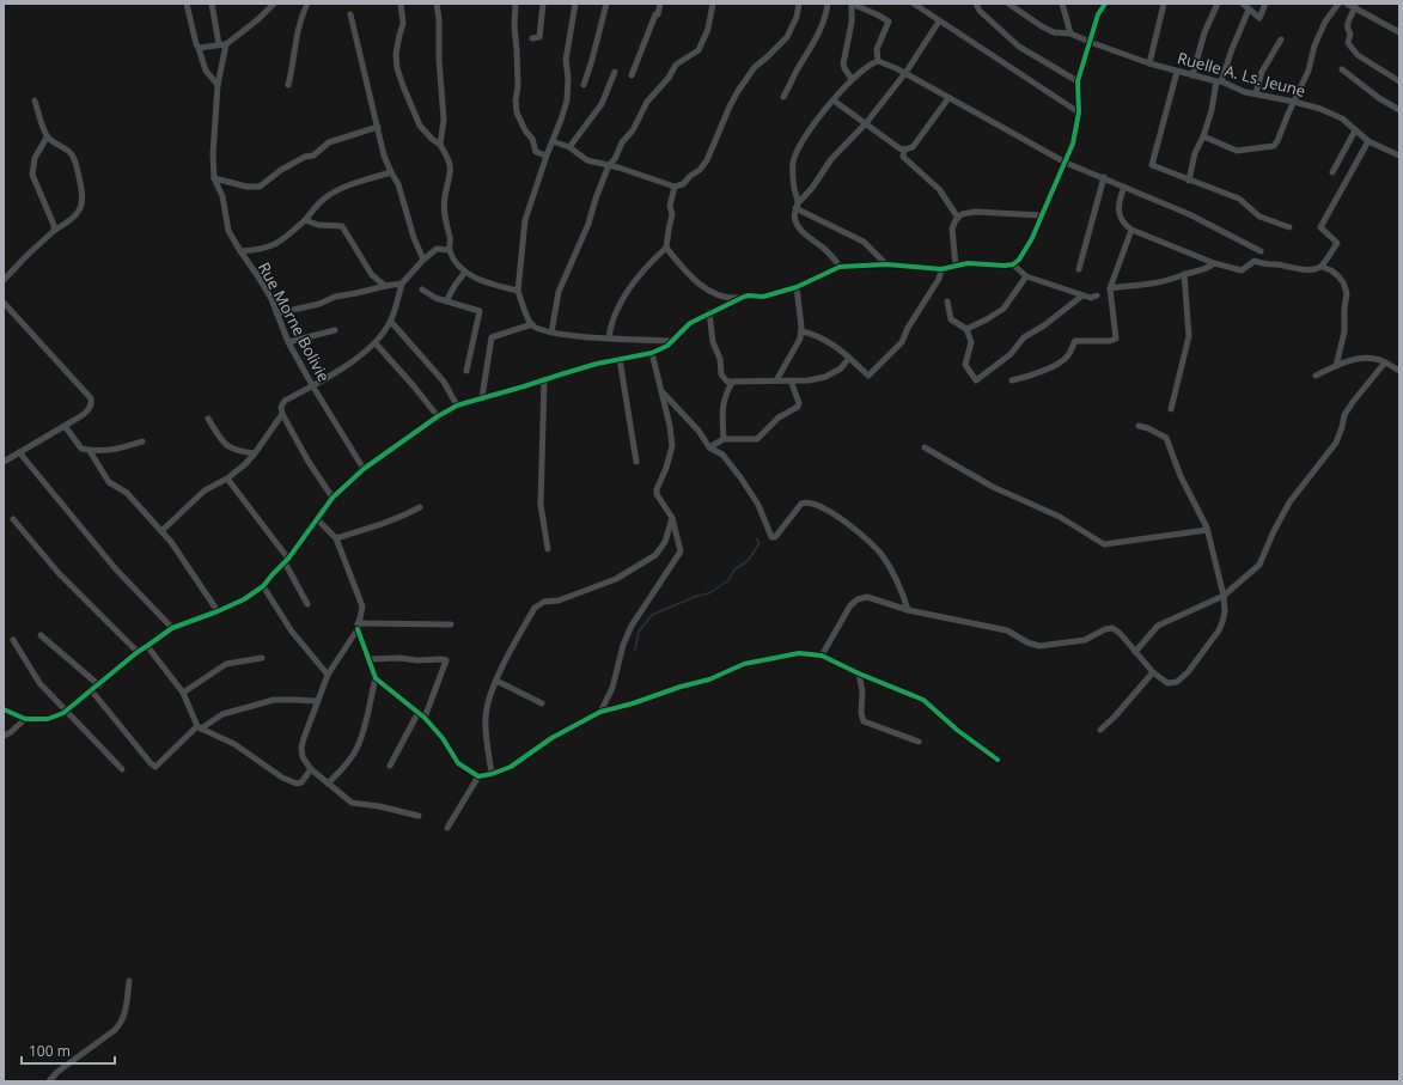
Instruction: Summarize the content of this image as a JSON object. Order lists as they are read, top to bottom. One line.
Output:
{"streets":{"street":["Ruelle A. Ls. Jeune","Rue Morne Bolivie"]},"scale_bar":"100 m"}
